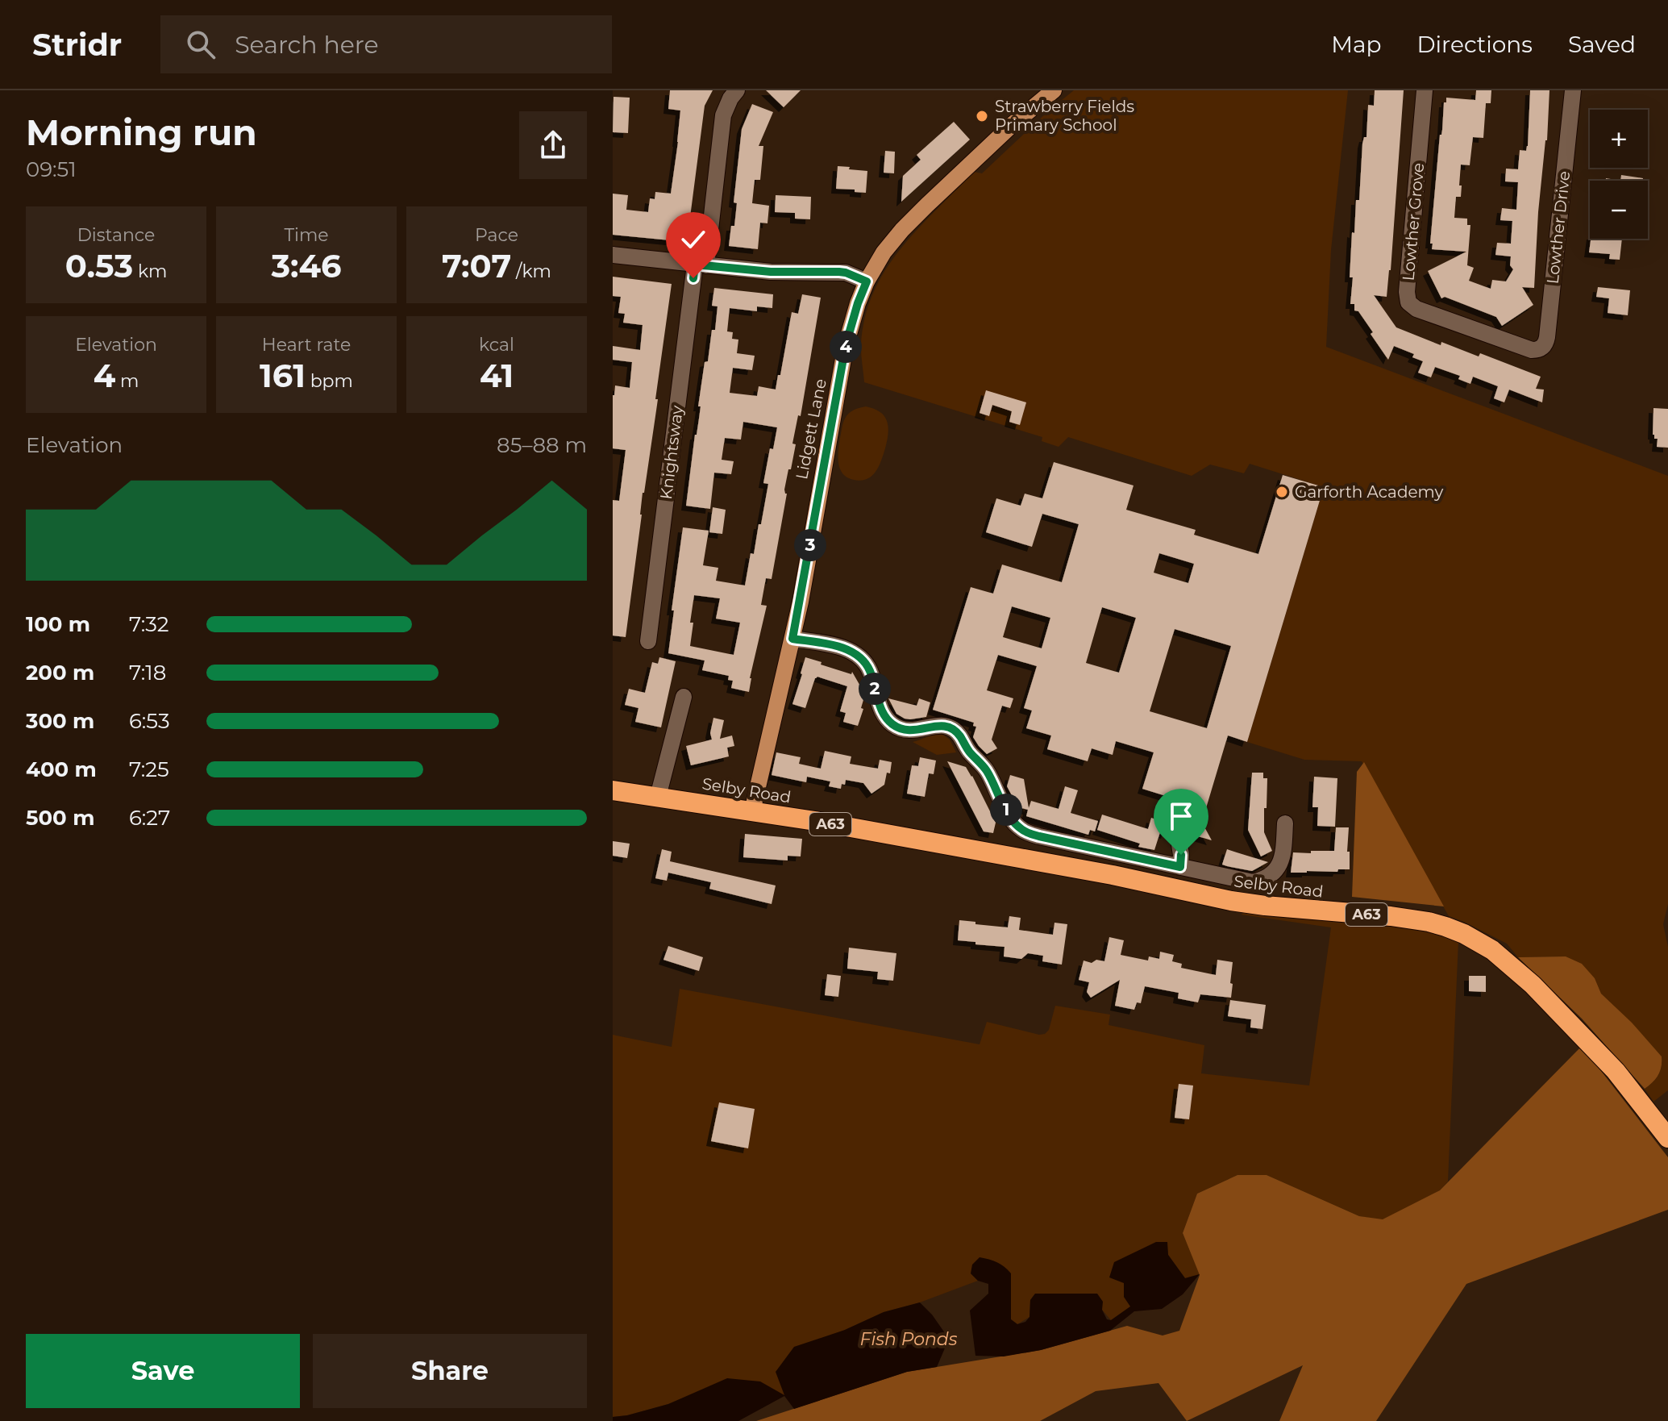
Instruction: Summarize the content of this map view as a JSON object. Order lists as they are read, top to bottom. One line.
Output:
{"streets":{"highway":["Selby Road","A63"],"main road":["Lidgett Lane"],"street":["Lowther Grove","Lowther Drive","Knightsway"]},"crossings":[["Lowther Grove","Lowther Drive"],["Lidgett Lane","Selby Road"]],"water":["Fish Ponds"],"places":["Strawberry Fields Primary School","Garforth Academy"],"page":{"header":"Stridr","search":"Search here","nav":["Map","Directions","Saved"],"heading":["Morning run","09:51"],"map_buttons":["+","−"],"stats":[["Distance","0.53 km"],["Time","3:46"],["Pace","7:07 /km"],["Elevation","4 m"],["Heart rate","161 bpm"],["kcal","41"]],"pins":["4","3","2","1"],"chart":["Elevation","85–88 m"],"list":[{"name":"100 m","note":"7:32"},{"name":"200 m","note":"7:18"},{"name":"300 m","note":"6:53"},{"name":"400 m","note":"7:25"},{"name":"500 m","note":"6:27"}],"buttons":["Save","Share"]}}
